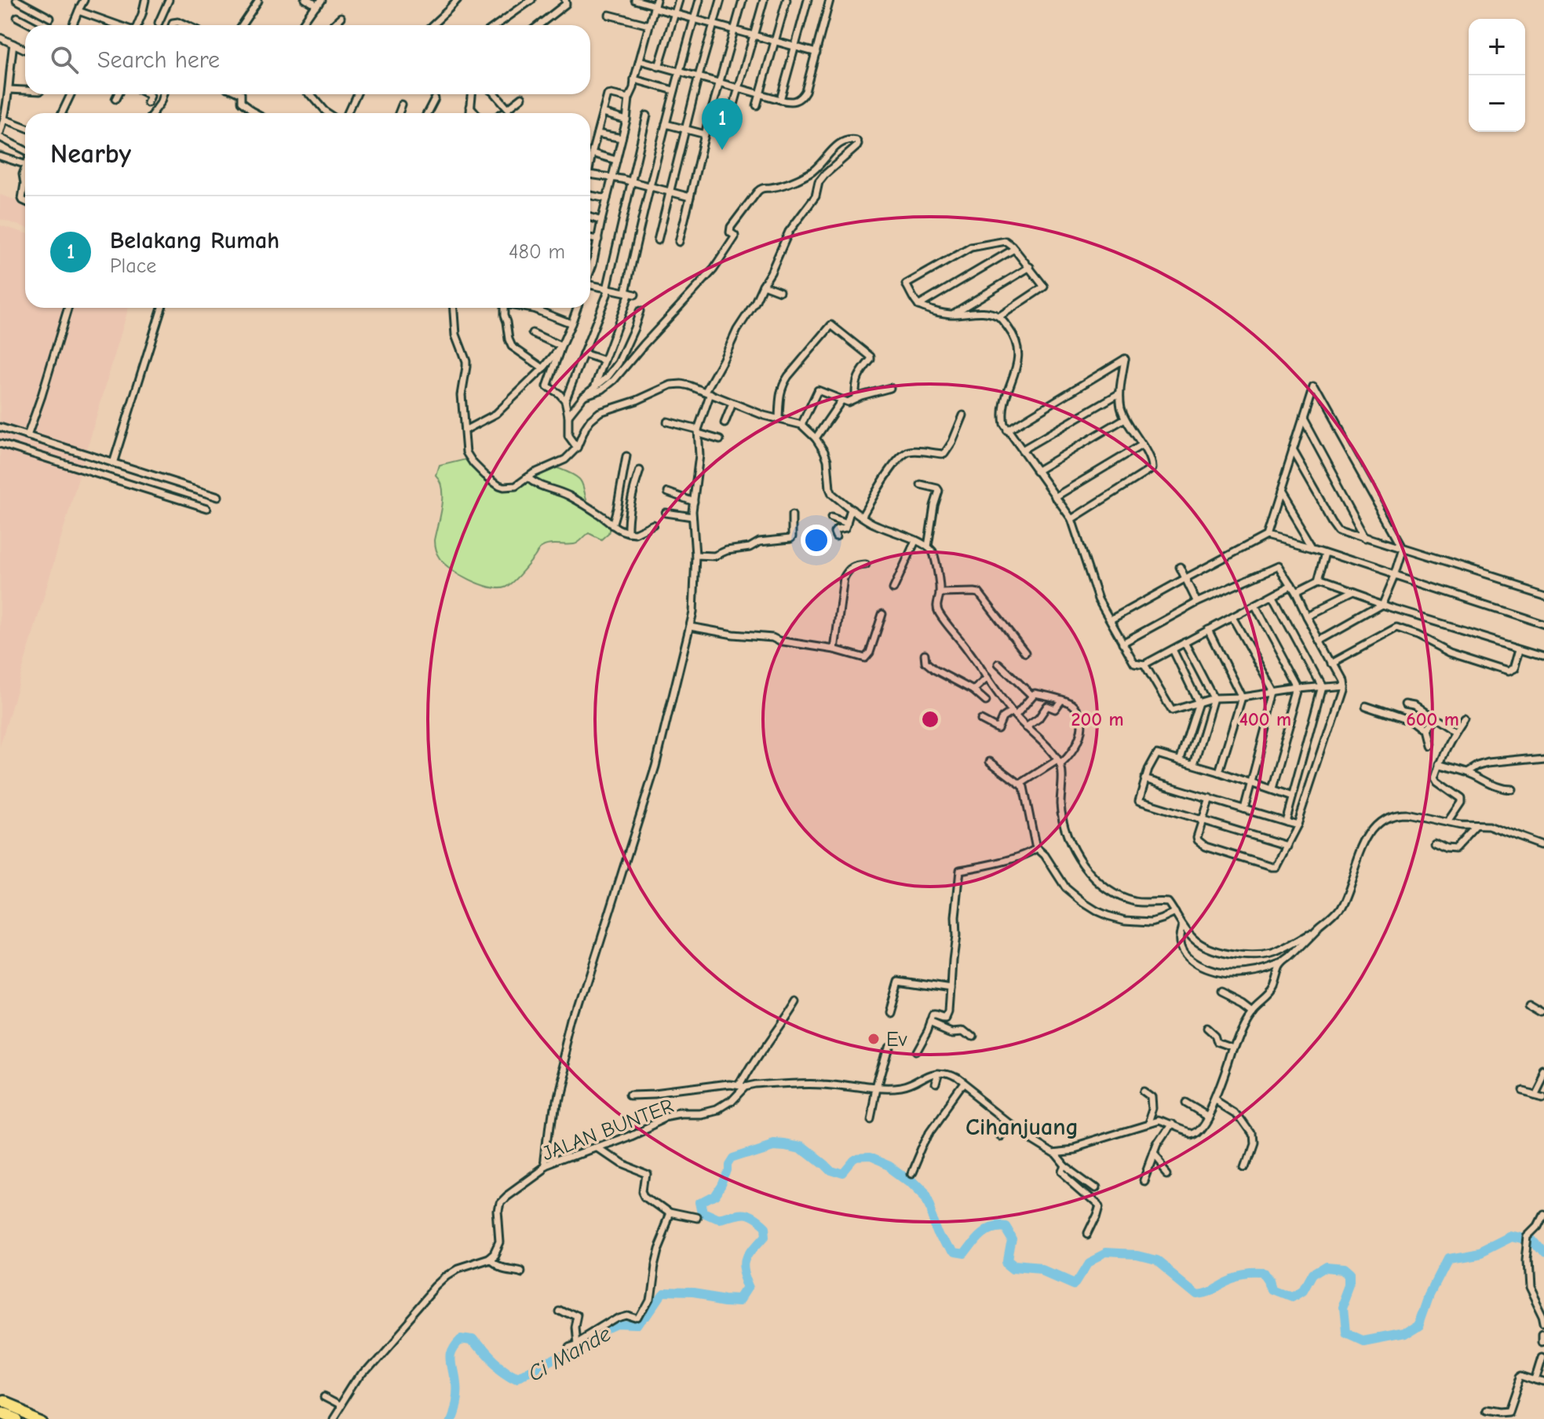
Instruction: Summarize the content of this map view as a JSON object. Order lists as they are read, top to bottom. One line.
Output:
{"streets":{"street":["JALAN BUNTER"]},"districts":["Cihanjuang"],"water":["Ci Mande"],"places":["Ev"],"page":{"map_buttons":["+","−"],"search":"Search here","pins":"1","heading":"Nearby","list":[{"mark":"1","name":"Belakang Rumah","note":"Place","value":"480 m"}]},"rings":["200 m","400 m","600 m"]}
